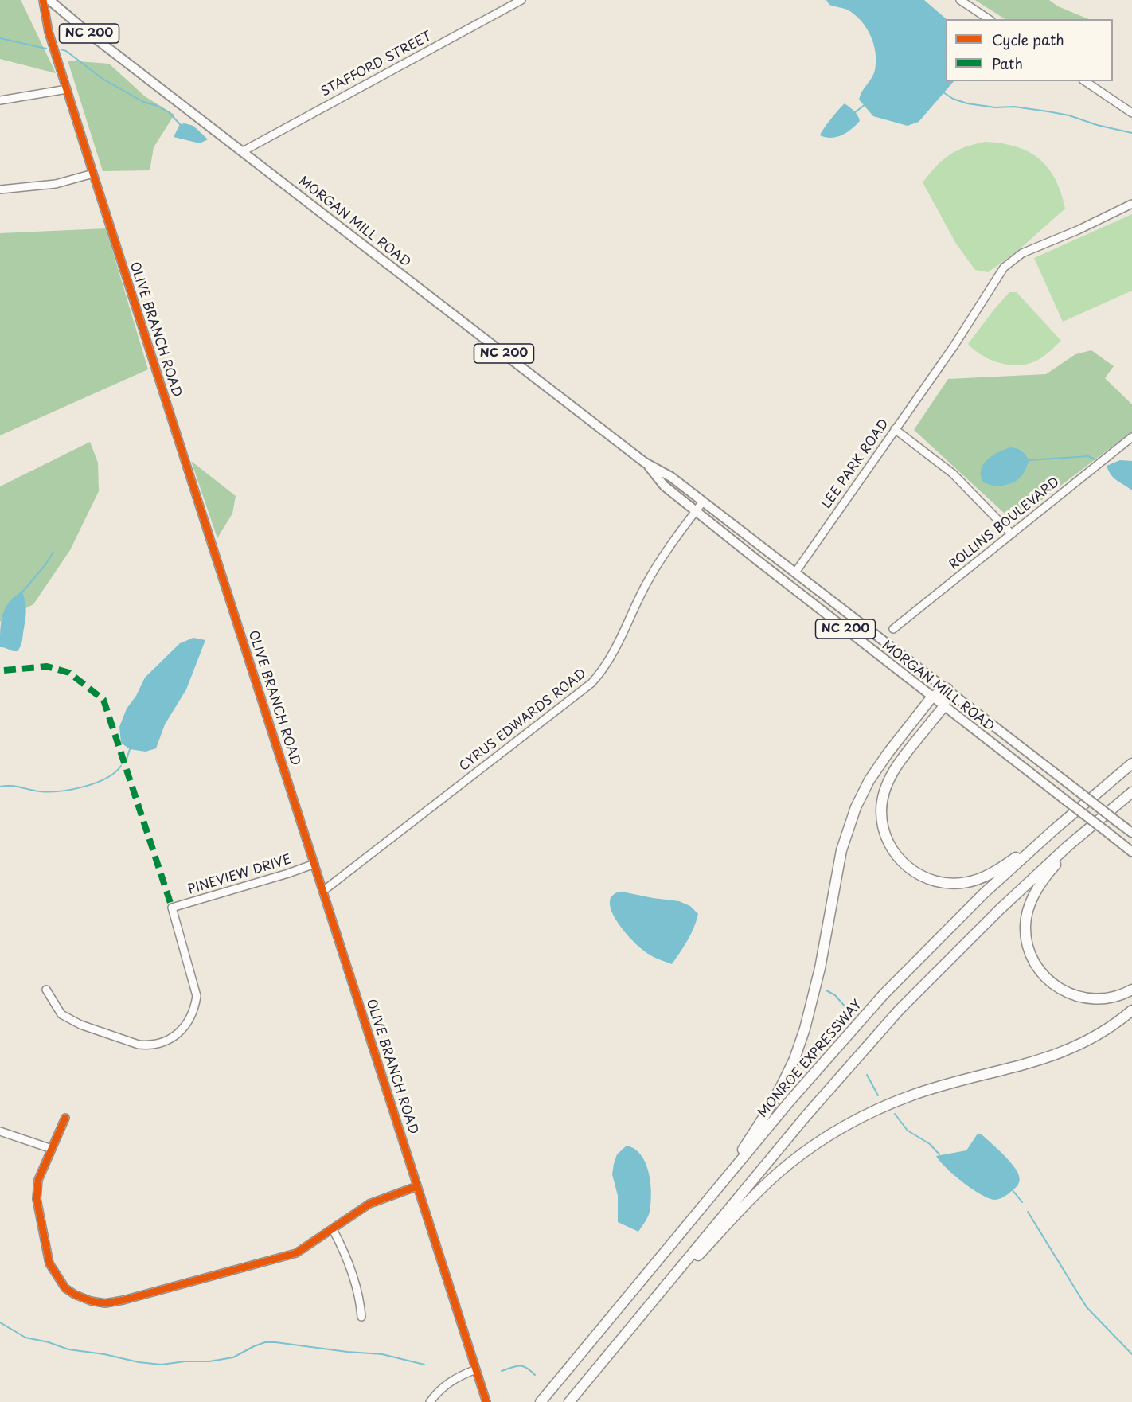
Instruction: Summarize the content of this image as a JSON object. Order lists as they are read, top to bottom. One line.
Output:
{"streets":{"highway":["MONROE EXPRESSWAY"],"main road":["NC 200","MORGAN MILL ROAD"],"street":["STAFFORD STREET","OLIVE BRANCH ROAD","LEE PARK ROAD","ROLLINS BOULEVARD","CYRUS EDWARDS ROAD","PINEVIEW DRIVE"]},"crossings":[["STAFFORD STREET","MORGAN MILL ROAD"],["MORGAN MILL ROAD","LEE PARK ROAD"],["MORGAN MILL ROAD","CYRUS EDWARDS ROAD"],["OLIVE BRANCH ROAD","CYRUS EDWARDS ROAD"],["OLIVE BRANCH ROAD","PINEVIEW DRIVE"]],"legend":["Cycle path","Path"]}
